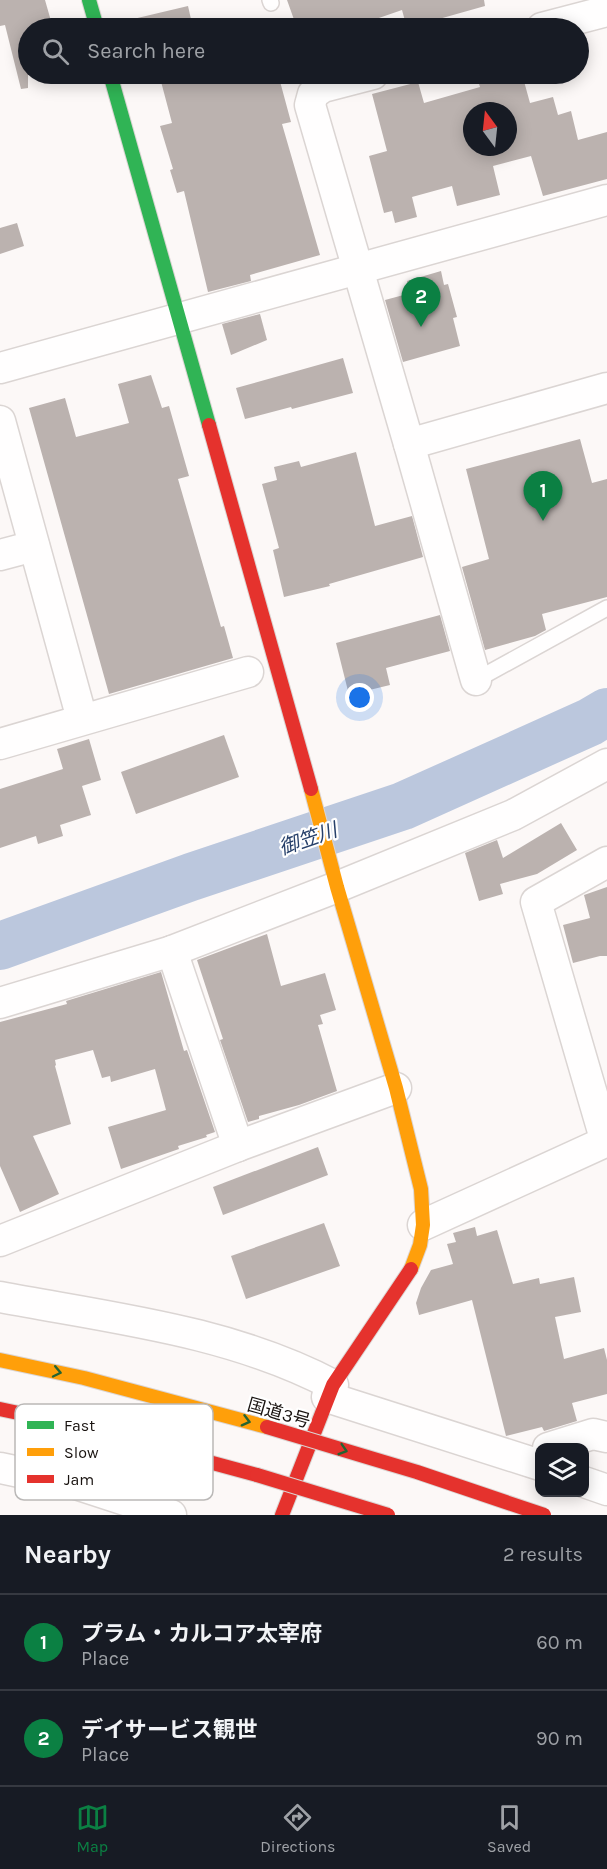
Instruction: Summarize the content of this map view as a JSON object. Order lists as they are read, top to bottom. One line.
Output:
{"streets":{"main road":["国道3号"]},"water":["御笠川"],"legend":["Fast","Slow","Jam"],"north":"top","page":{"search":"Search here","pins":["2","1"],"heading":["Nearby","2 results"],"list":[{"mark":"1","name":"プラム・カルコア太宰府","note":"Place","value":"60 m"},{"mark":"2","name":"デイサービス観世","note":"Place","value":"90 m"}],"nav":["Map","Directions","Saved"]}}
